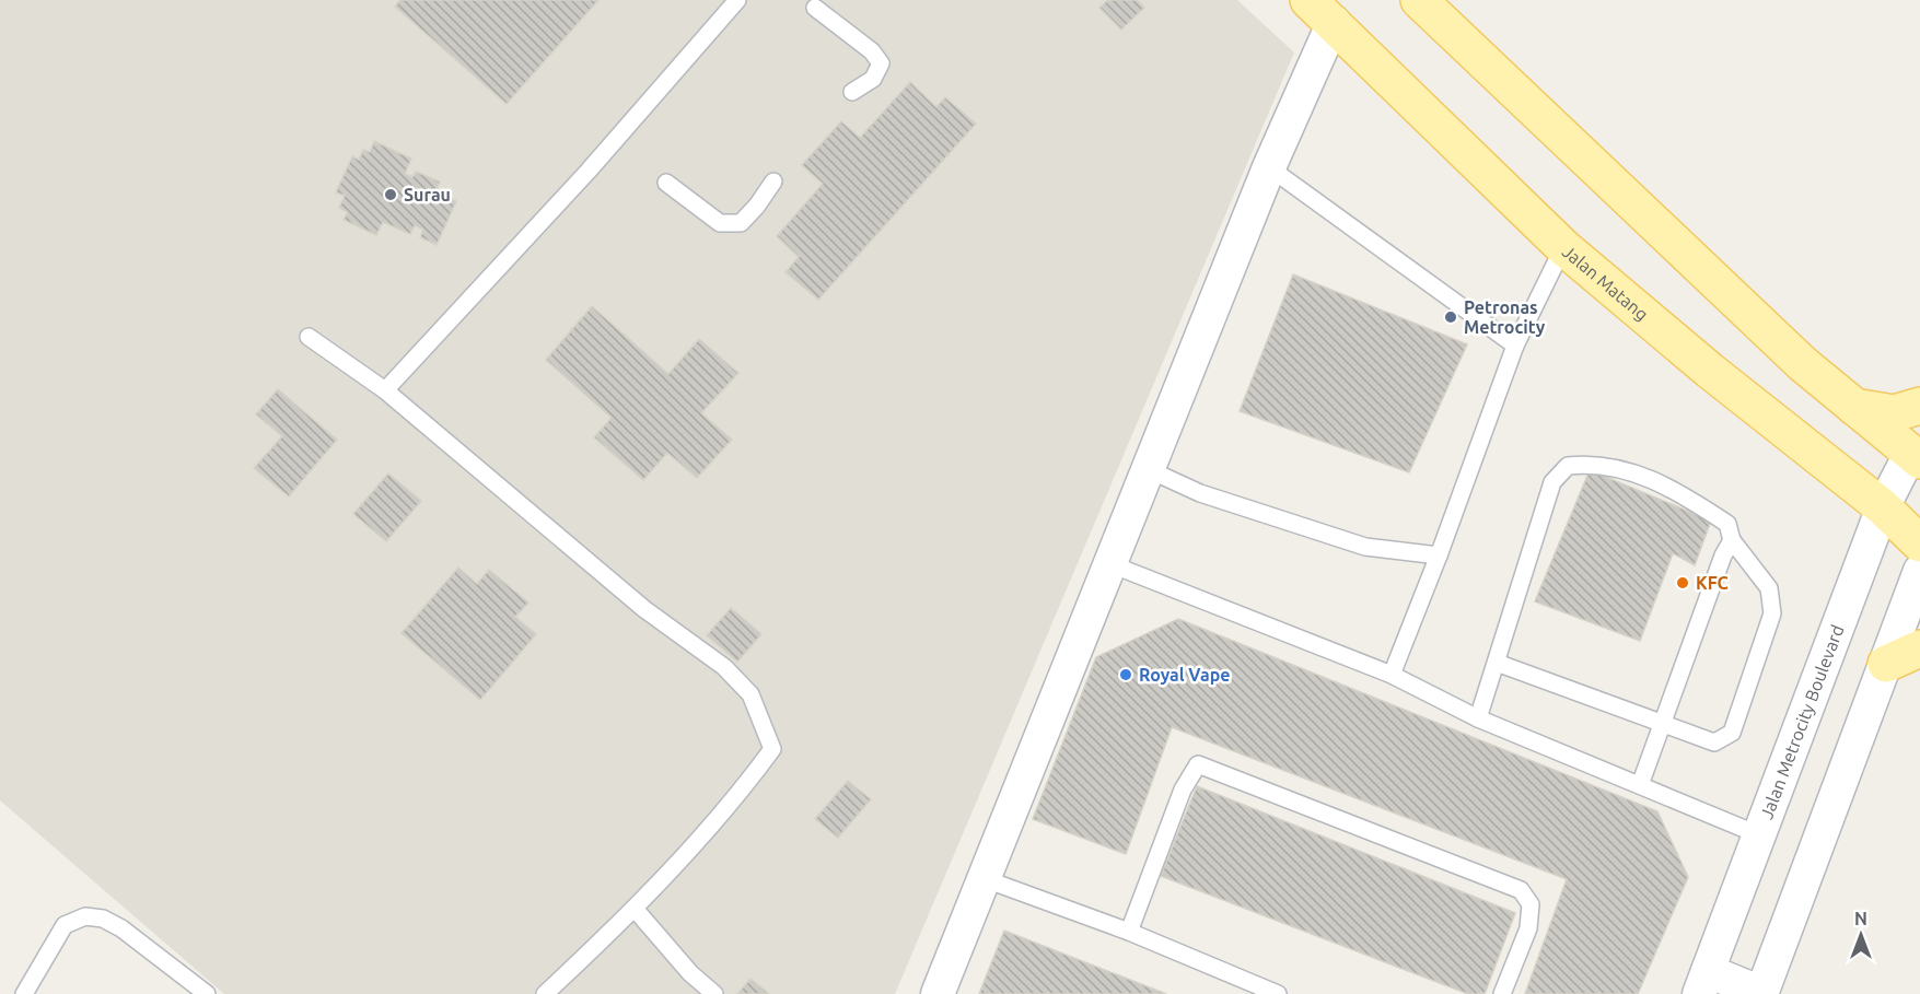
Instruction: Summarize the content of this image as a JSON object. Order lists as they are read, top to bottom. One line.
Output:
{"streets":{"main road":["Jalan Matang"],"street":["Jalan Metrocity Boulevard"]},"crossings":[["Jalan Matang","Jalan Metrocity Boulevard"]],"places":["Surau","Petronas Metrocity","KFC","Royal Vape"],"north":"top"}
